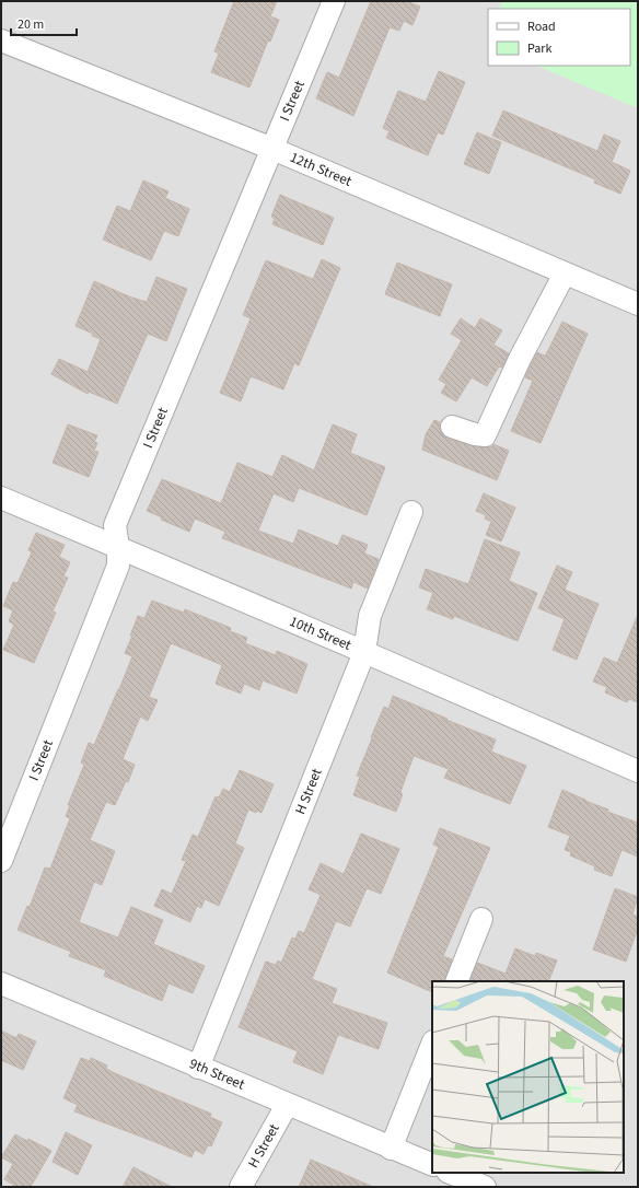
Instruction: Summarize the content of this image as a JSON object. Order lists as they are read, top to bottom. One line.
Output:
{"streets":{"street":["I Street","12th Street","10th Street","H Street","9th Street"]},"crossings":[["I Street","12th Street"],["I Street","10th Street"],["10th Street","H Street"],["H Street","9th Street"]],"legend":["Road","Park"],"scale_bar":"20 m"}
